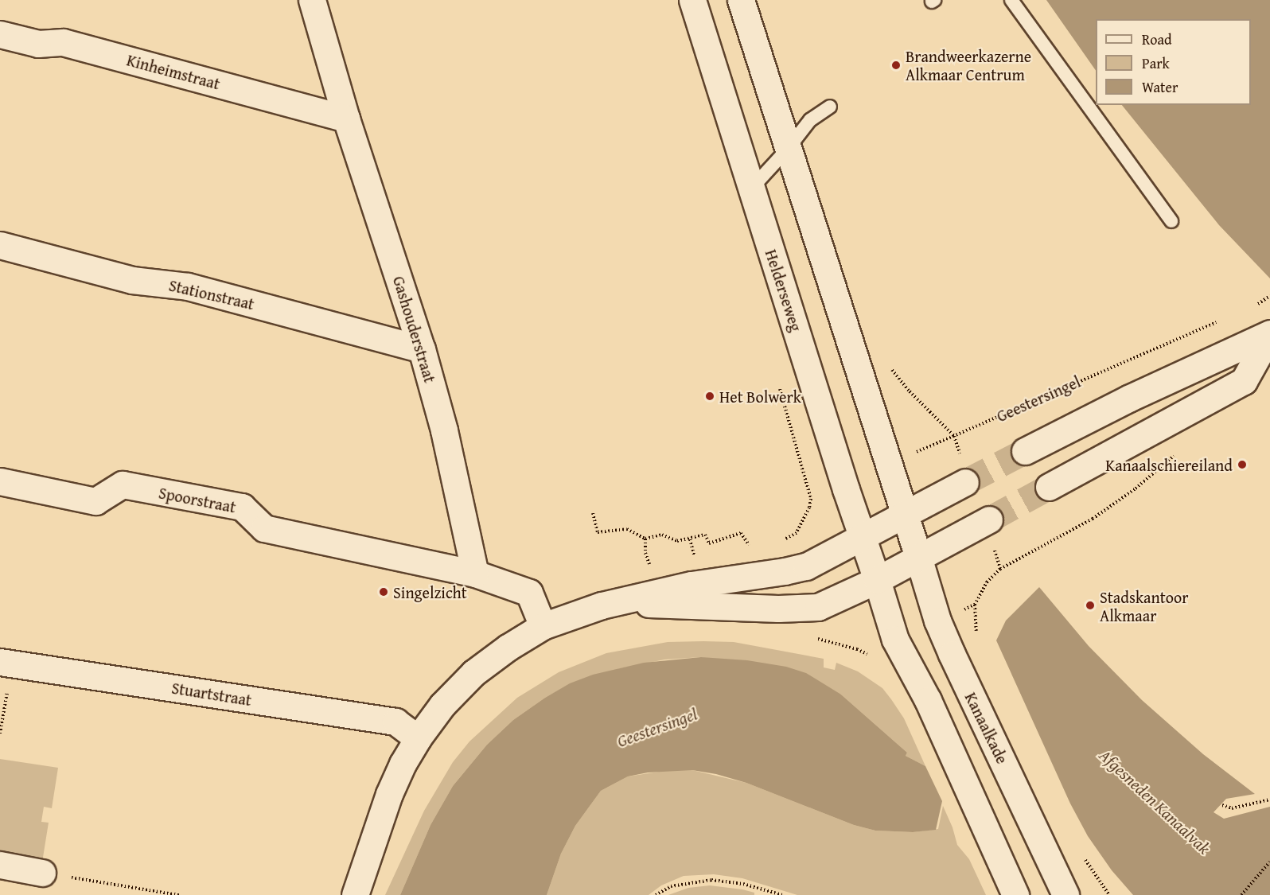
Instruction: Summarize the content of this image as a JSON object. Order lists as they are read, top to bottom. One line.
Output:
{"streets":{"street":["Kinheimstraat","Helderseweg","Stationstraat","Gashouderstraat","Spoorstraat","Stuartstraat","Kanaalkade"],"path":["Geestersingel"]},"crossings":[["Kinheimstraat","Gashouderstraat"],["Stationstraat","Gashouderstraat"],["Gashouderstraat","Spoorstraat"]],"water":["Geestersingel","Afgesneden Kanaalvak"],"places":["Brandweerkazerne Alkmaar Centrum","Het Bolwerk","Kanaalschiereiland","Singelzicht","Stadskantoor Alkmaar"],"legend":["Road","Park","Water"]}
